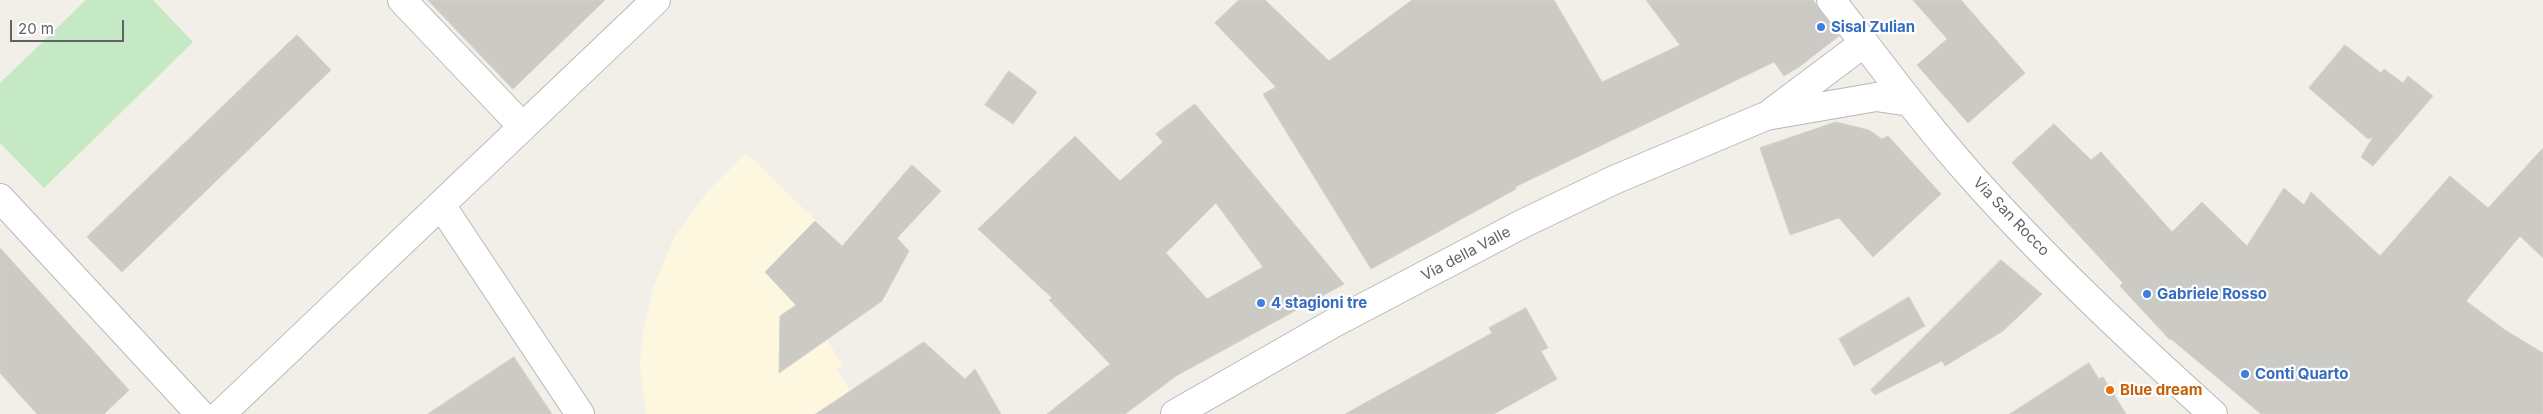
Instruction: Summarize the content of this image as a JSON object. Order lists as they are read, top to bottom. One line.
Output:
{"streets":{"street":["Via San Rocco","Via della Valle"]},"crossings":[["Via San Rocco","Via della Valle"]],"places":["Sisal Zulian","Gabriele Rosso","4 stagioni tre","Conti Quarto","Blue dream"],"scale_bar":"20 m"}
